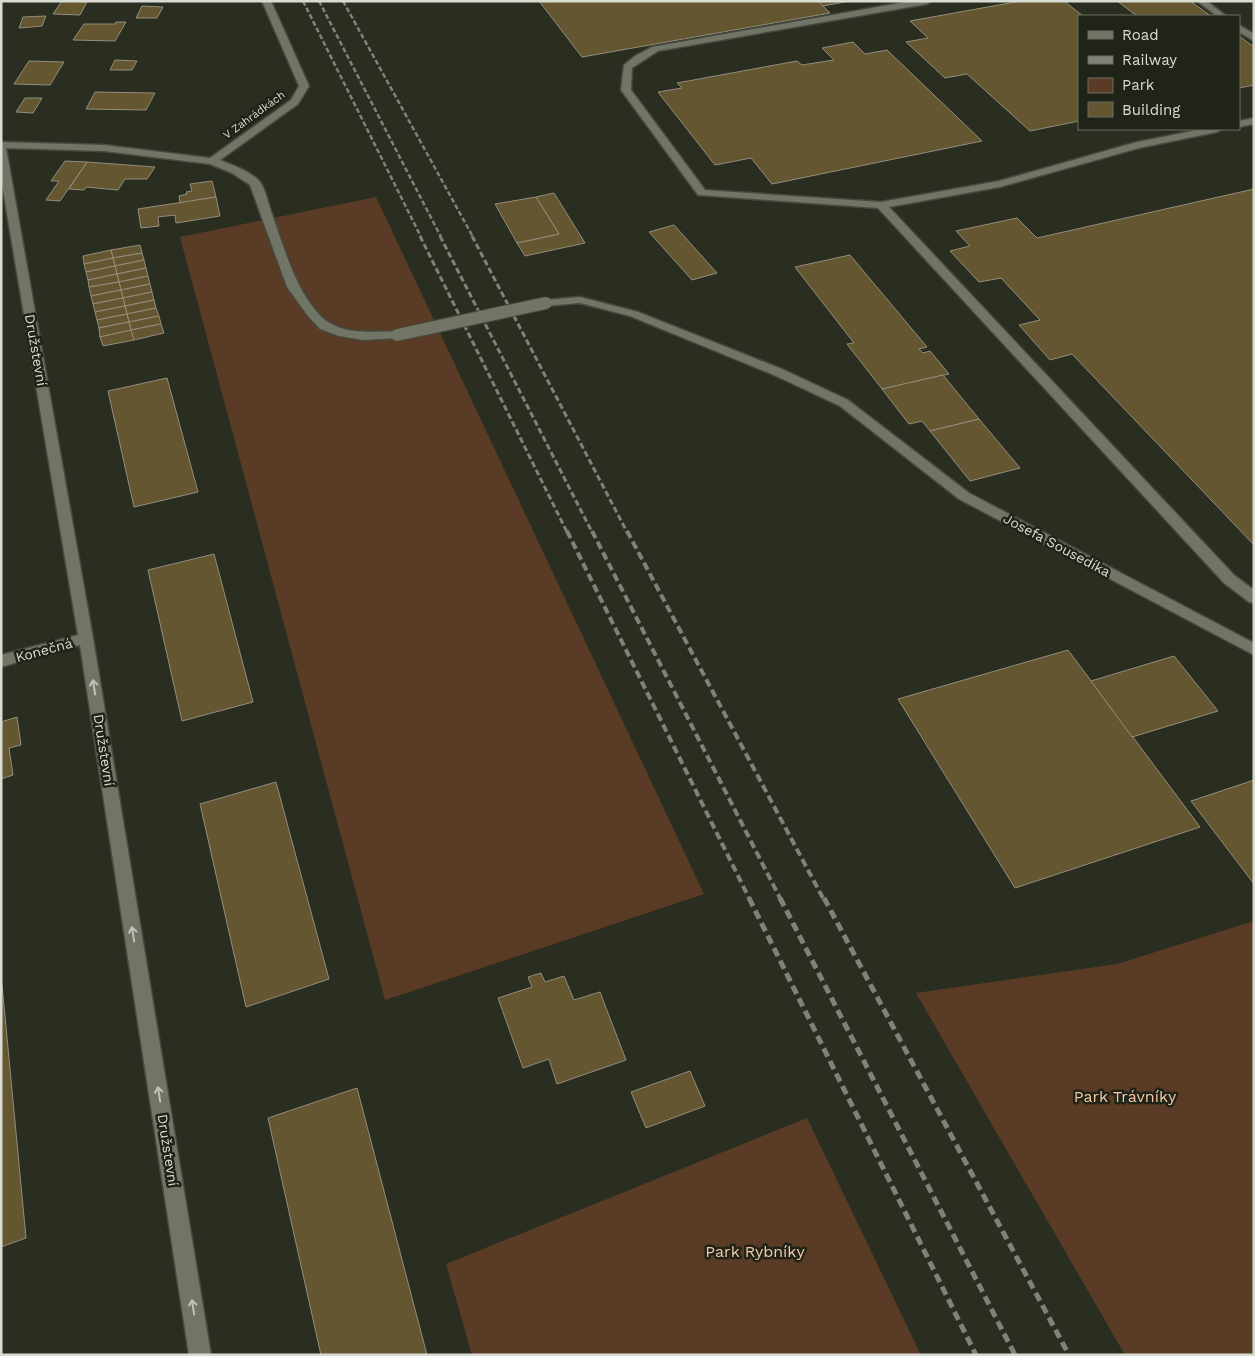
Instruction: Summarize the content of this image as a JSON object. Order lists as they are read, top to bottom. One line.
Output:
{"streets":{"street":["V Zahrádkách","Družstevní","Josefa Sousedíka","Konečná"]},"crossings":[["V Zahrádkách","Josefa Sousedíka"],["Družstevní","Josefa Sousedíka"],["Družstevní","Konečná"]],"one_way":["Družstevní"],"parks":["Park Trávníky","Park Rybníky"],"legend":["Road","Railway","Park","Building"]}
